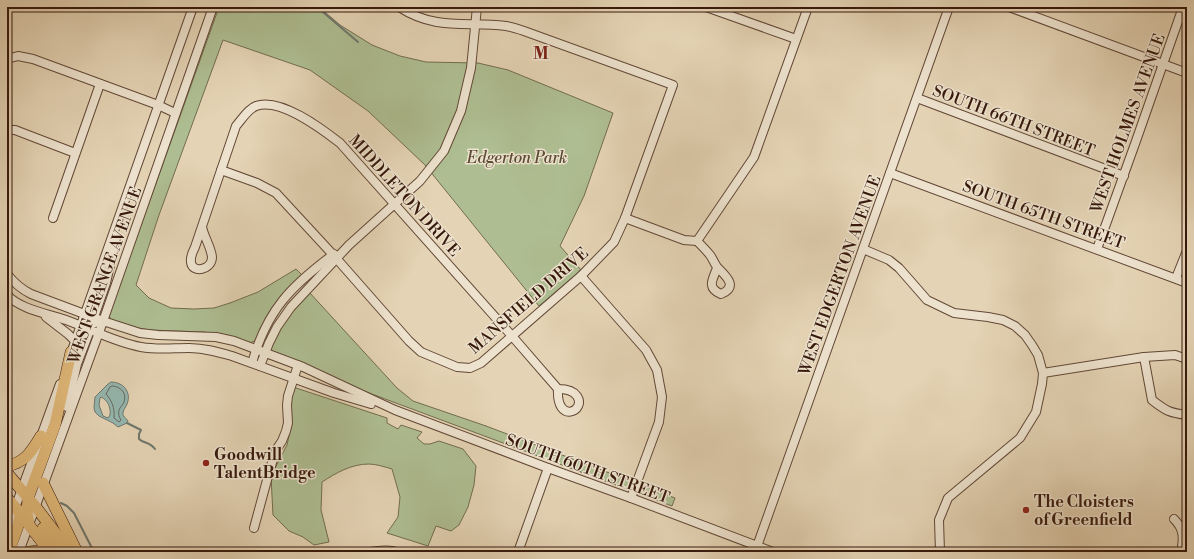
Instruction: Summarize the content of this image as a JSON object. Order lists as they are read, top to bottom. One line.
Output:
{"streets":{"street":["SOUTH 66TH STREET","WEST HOLMES AVENUE","MIDDLETON DRIVE","SOUTH 65TH STREET","WEST GRANGE AVENUE","WEST EDGERTON AVENUE","MANSFIELD DRIVE","SOUTH 60TH STREET"]},"crossings":[["SOUTH 66TH STREET","WEST HOLMES AVENUE"],["SOUTH 66TH STREET","WEST EDGERTON AVENUE"],["WEST HOLMES AVENUE","SOUTH 65TH STREET"],["MIDDLETON DRIVE","MANSFIELD DRIVE"],["SOUTH 65TH STREET","WEST EDGERTON AVENUE"],["WEST GRANGE AVENUE","SOUTH 60TH STREET"],["WEST EDGERTON AVENUE","SOUTH 60TH STREET"]],"districts":["M"],"parks":["Edgerton Park"],"places":["Goodwill TalentBridge","The Cloisters of Greenfield"]}
